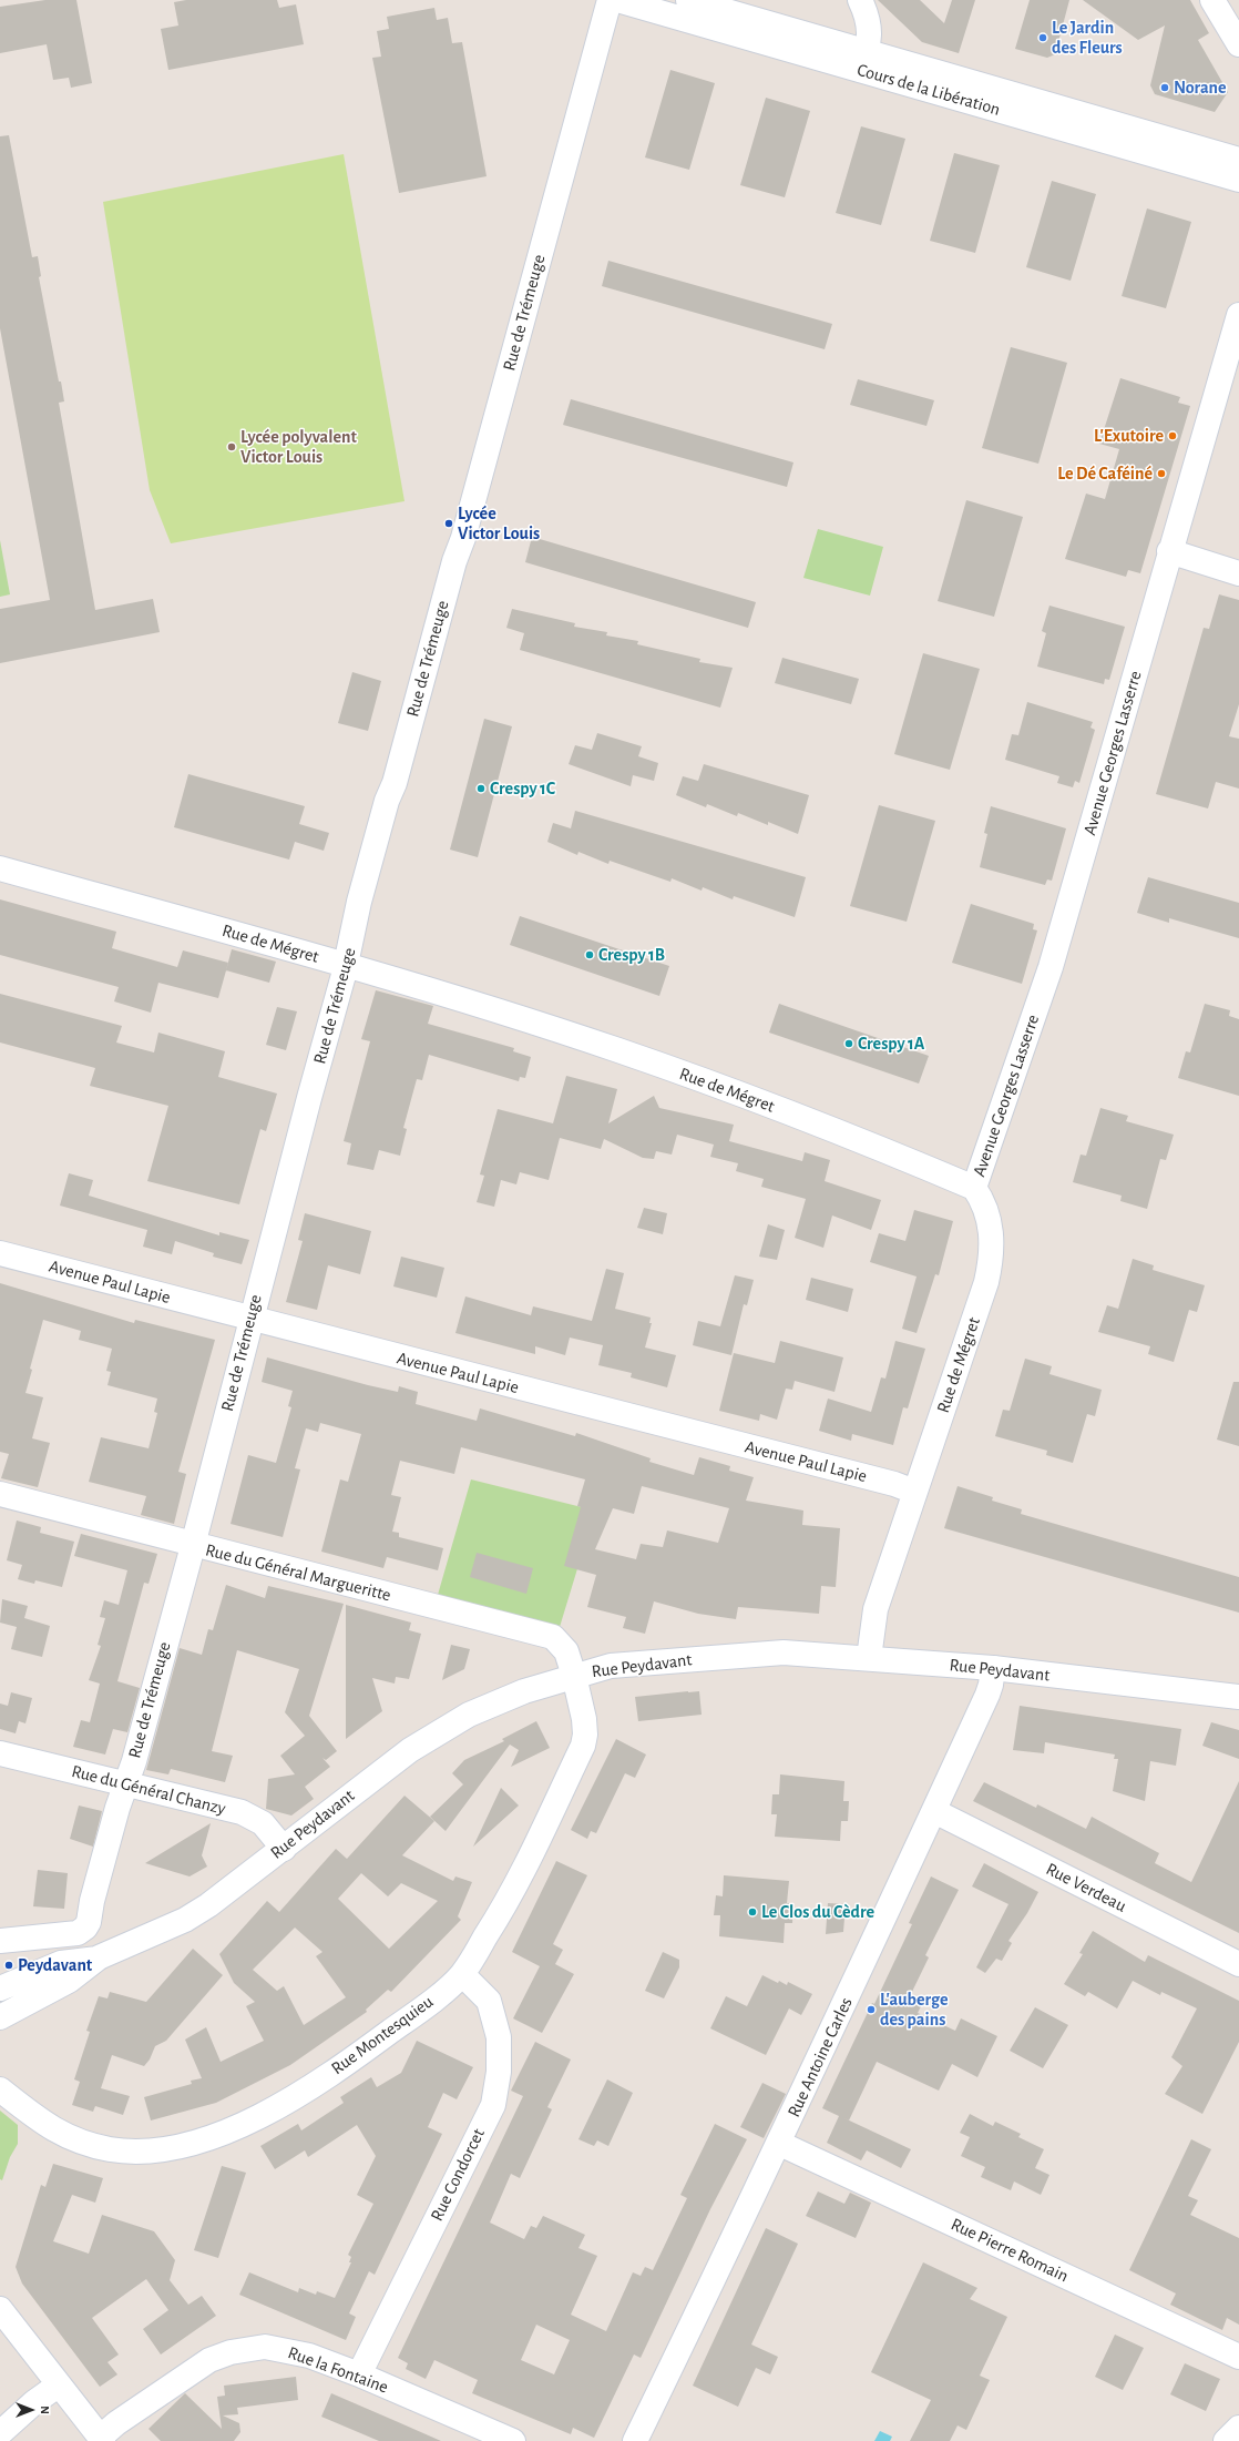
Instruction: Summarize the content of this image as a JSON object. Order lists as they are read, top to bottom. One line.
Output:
{"streets":{"street":["Cours de la Libération","Rue de Trémeuge","Avenue Georges Lasserre","Rue de Mégret","Avenue Paul Lapie","Rue du Général Margueritte","Rue Peydavant","Rue du Général Chanzy","Rue Verdeau","Rue Montesquieu","Rue Antoine Carles","Rue Condorcet","Rue Pierre Romain","Rue la Fontaine"]},"crossings":[["Rue de Trémeuge","Rue de Mégret"],["Rue de Trémeuge","Avenue Paul Lapie"],["Rue de Trémeuge","Rue du Général Margueritte"],["Rue de Trémeuge","Rue du Général Chanzy"],["Avenue Georges Lasserre","Rue de Mégret"],["Rue de Mégret","Avenue Paul Lapie"],["Rue de Mégret","Rue Peydavant"],["Rue du Général Margueritte","Rue Peydavant"],["Rue du Général Margueritte","Rue Montesquieu"],["Rue Peydavant","Rue du Général Chanzy"],["Rue Peydavant","Rue Montesquieu"],["Rue Peydavant","Rue Antoine Carles"],["Rue Verdeau","Rue Antoine Carles"],["Rue Montesquieu","Rue Condorcet"],["Rue Antoine Carles","Rue Pierre Romain"],["Rue Condorcet","Rue la Fontaine"]],"places":["Le Jardin des Fleurs","Norane","L'Exutoire","Lycée polyvalent Victor Louis","Le Dé Caféiné","Lycée Victor Louis","Crespy 1C","Crespy 1B","Crespy 1A","Le Clos du Cèdre","Peydavant","L'auberge des pains"],"north":"right"}
